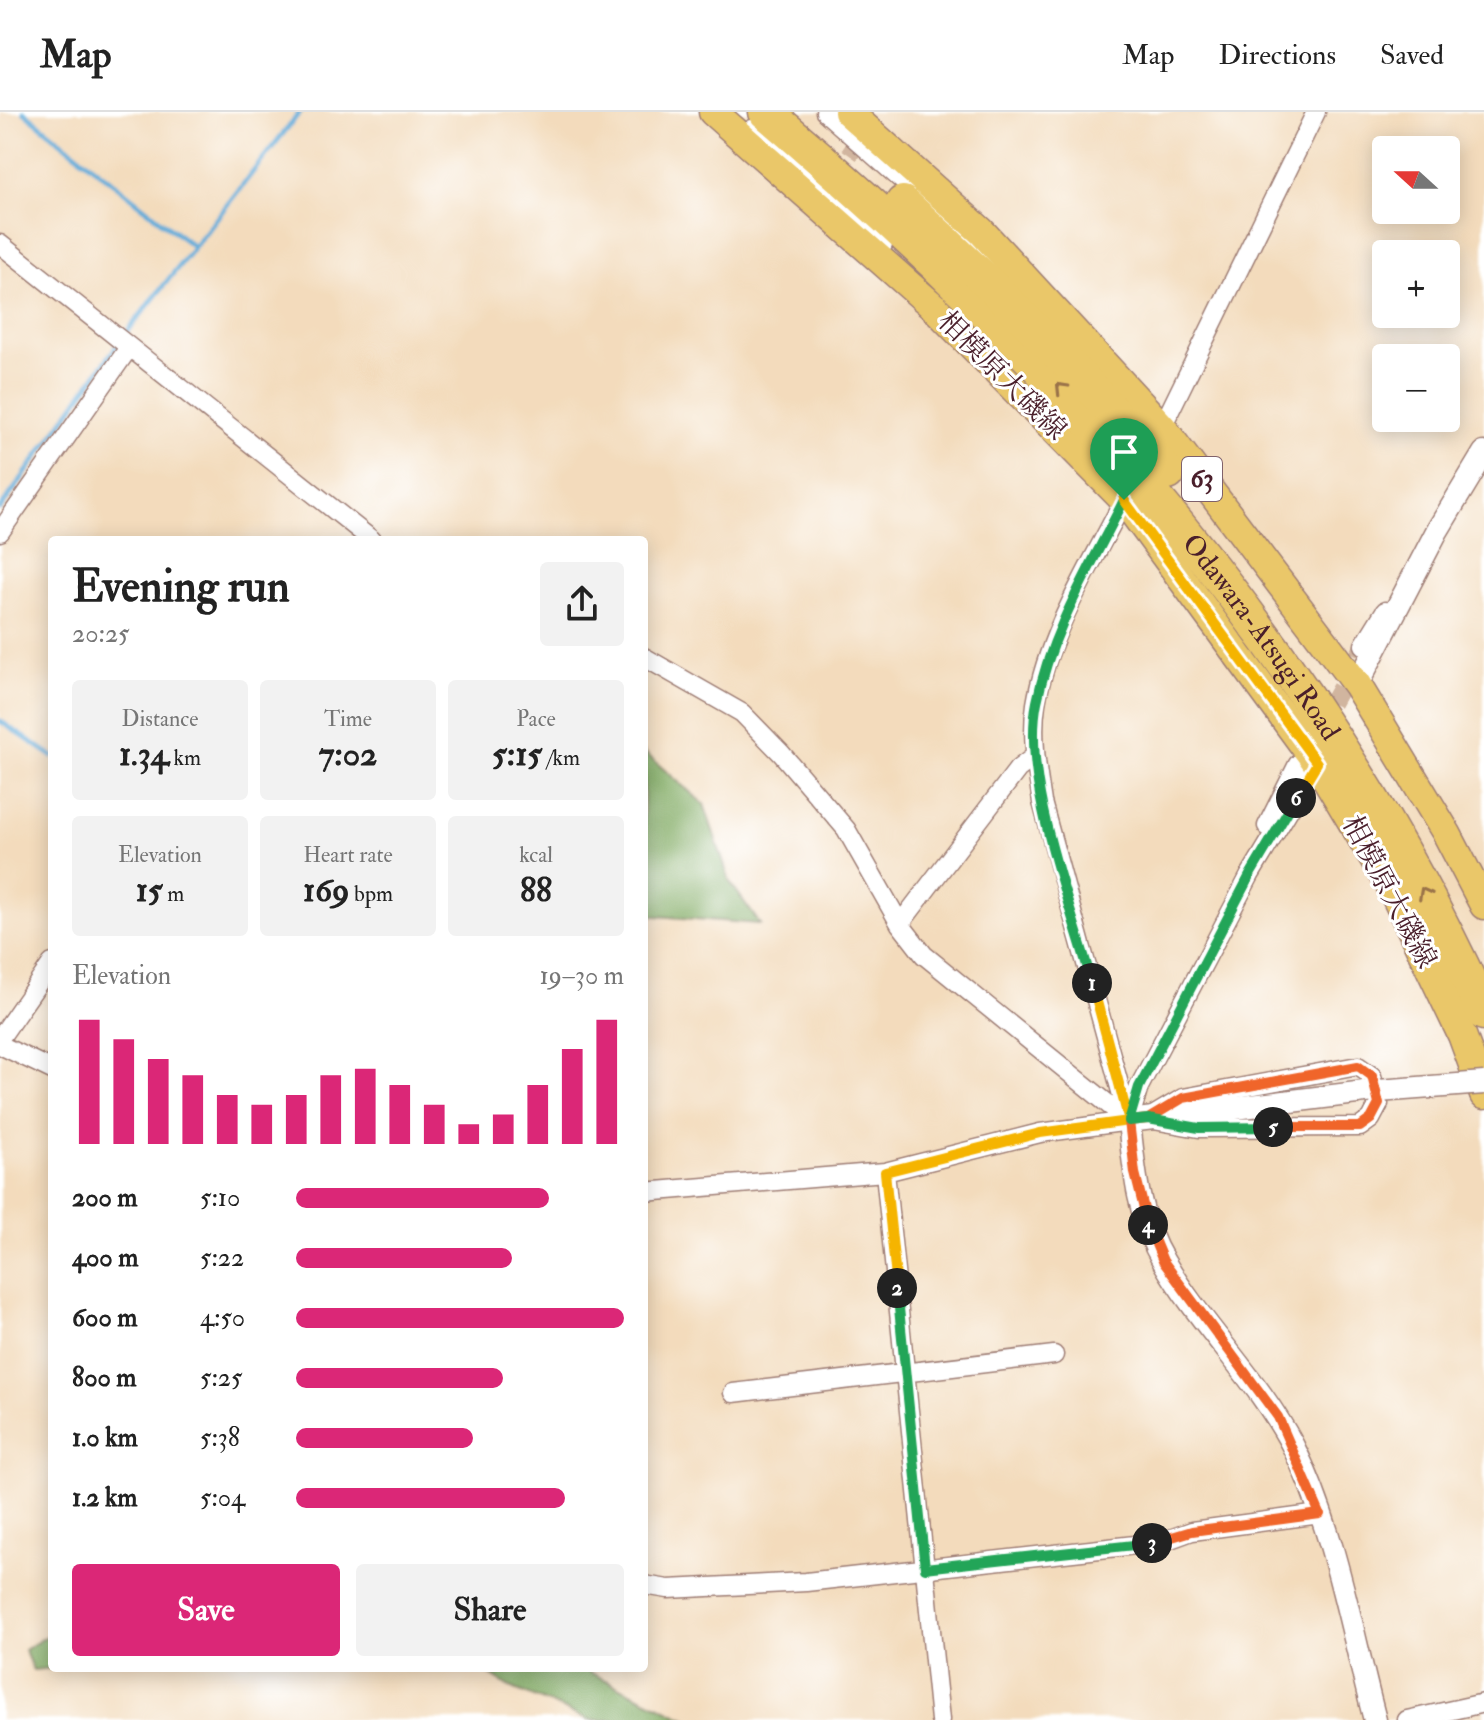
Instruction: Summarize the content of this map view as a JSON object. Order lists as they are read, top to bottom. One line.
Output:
{"streets":{"highway":["Odawara-Atsugi Road"],"main road":["相模原大磯線","63"]},"north":"left","page":{"header":"Map","nav":["Map","Directions","Saved"],"map_buttons":["+","−"],"heading":["Evening run","20:25"],"stats":[["Distance","1.34 km"],["Time","7:02"],["Pace","5:15 /km"],["Elevation","15 m"],["Heart rate","169 bpm"],["kcal","88"]],"pins":["6","1","5","4","2","3"],"chart":["Elevation","19–30 m"],"list":[{"name":"200 m","note":"5:10"},{"name":"400 m","note":"5:22"},{"name":"600 m","note":"4:50"},{"name":"800 m","note":"5:25"},{"name":"1.0 km","note":"5:38"},{"name":"1.2 km","note":"5:04"}],"buttons":["Save","Share"]}}
